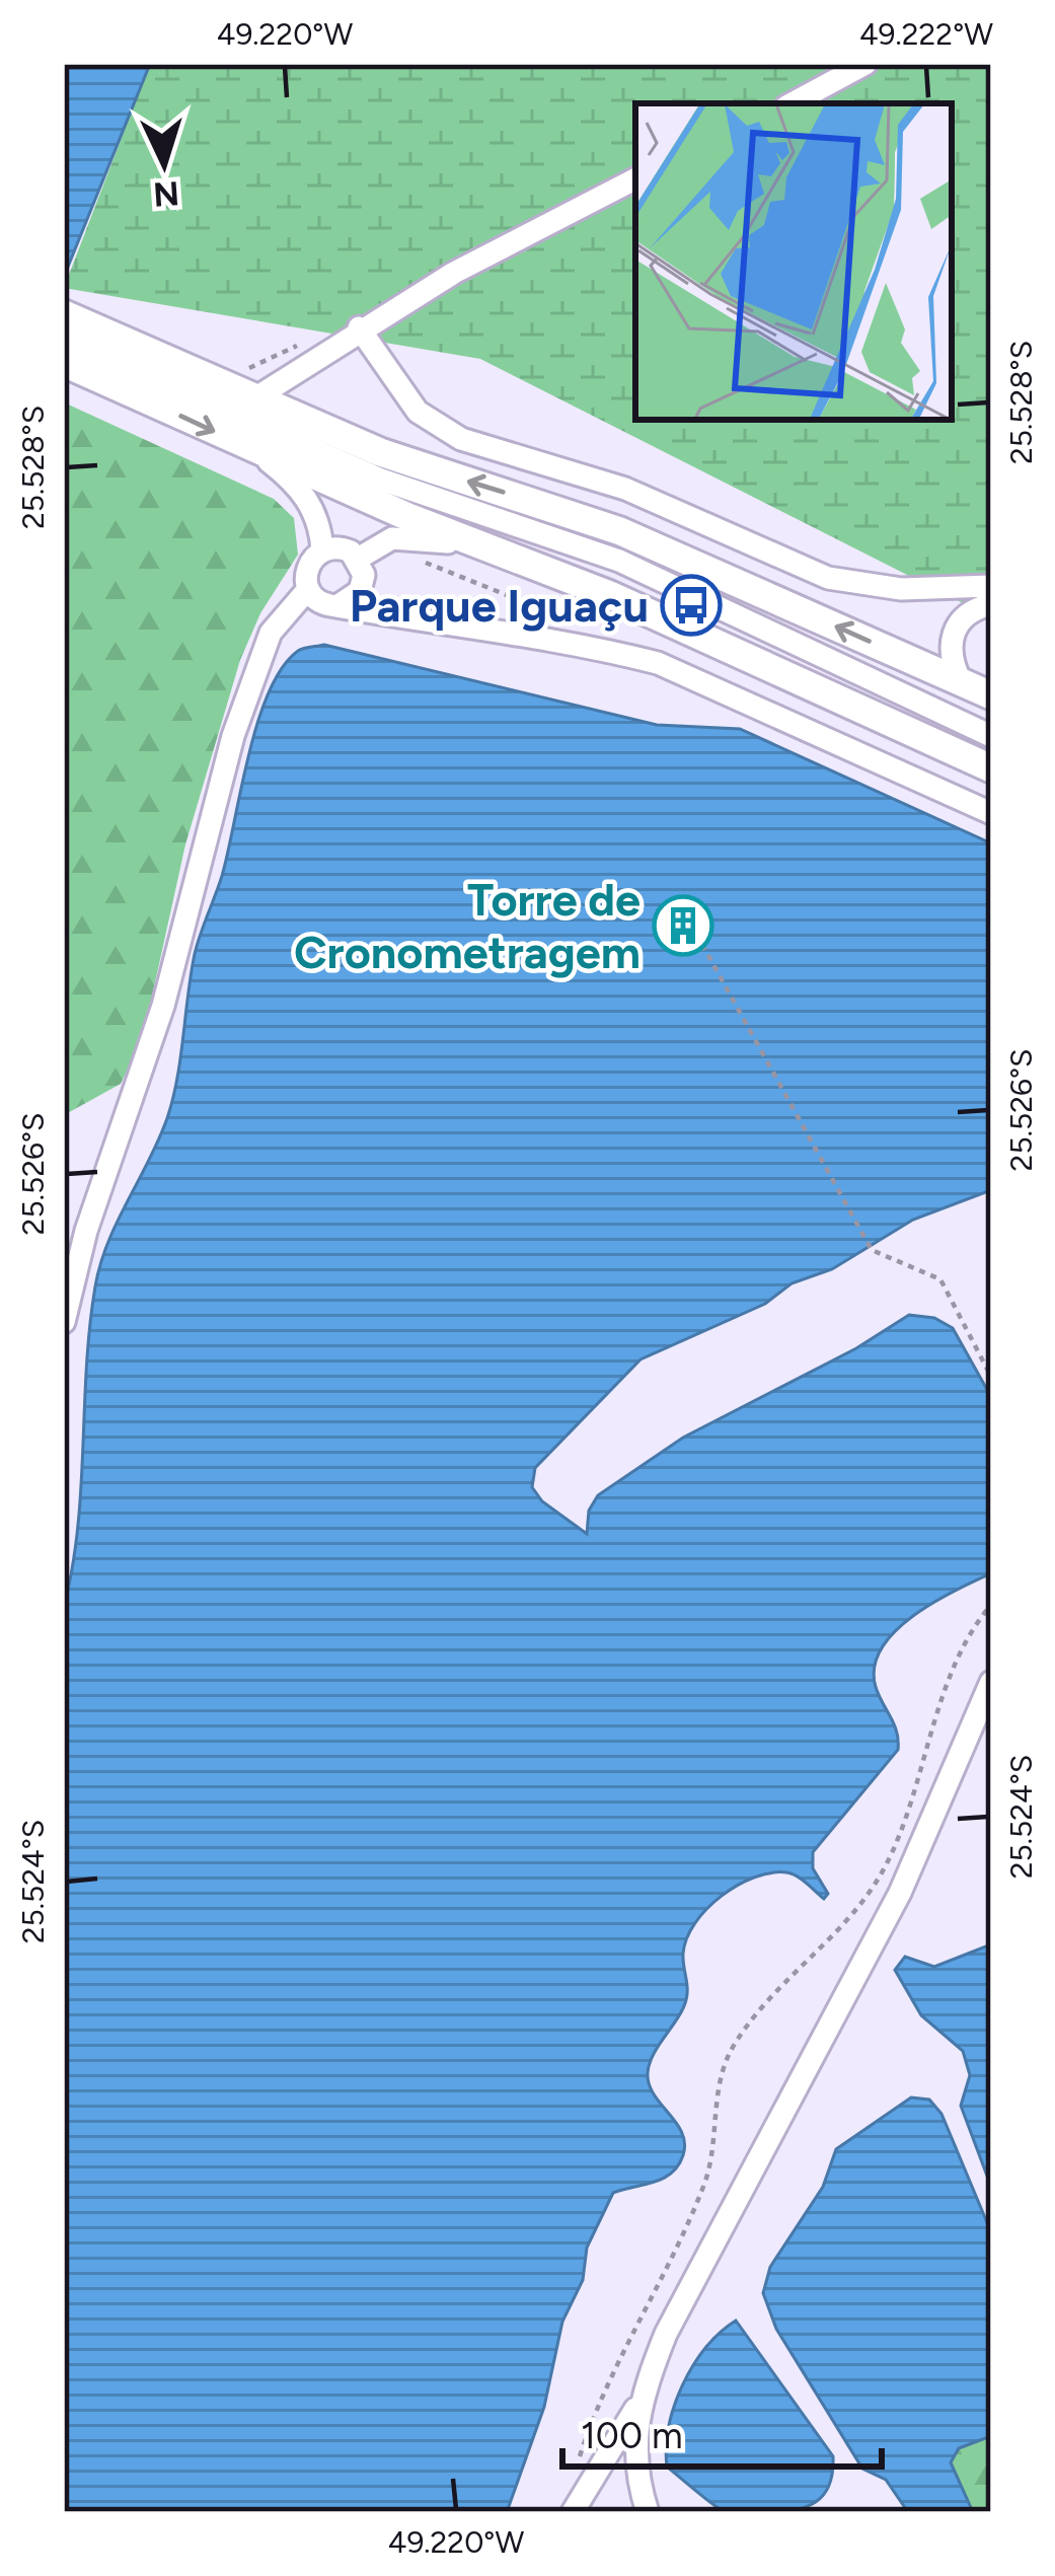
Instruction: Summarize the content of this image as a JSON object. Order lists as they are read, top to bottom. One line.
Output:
{"places":{"bus stop":["Parque Iguaçu"],"building":["Torre de Cronometragem"]},"scale_bar":"100 m","north":"bottom","coordinates":["49.220°W","49.222°W","25.528°S","25.526°S","25.524°S"]}
